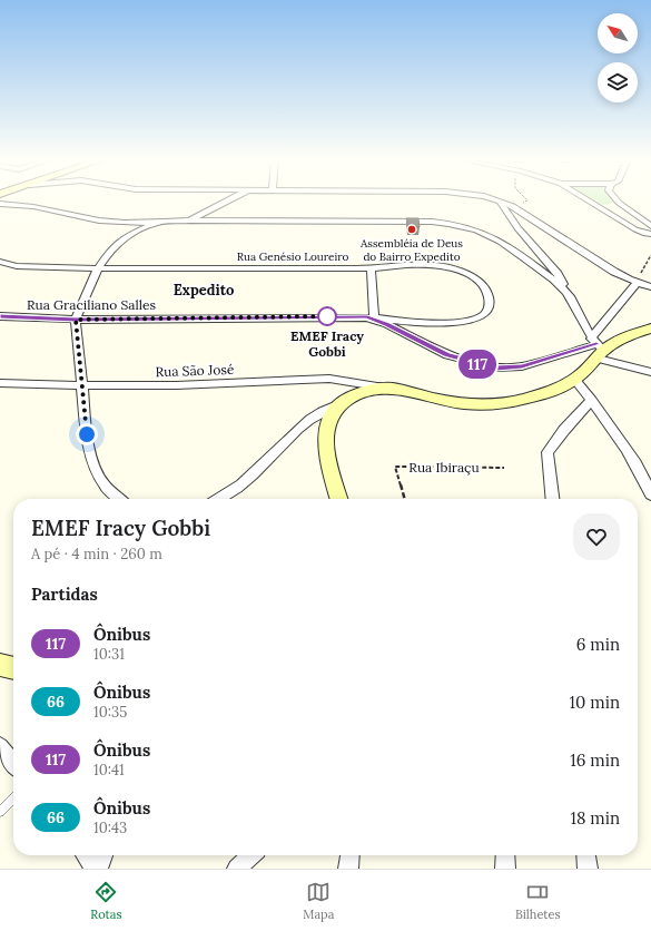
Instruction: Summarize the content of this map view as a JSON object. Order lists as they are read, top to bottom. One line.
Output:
{"streets":{"street":["Rua Genésio Loureiro","Rua Graciliano Salles","Rua São José"],"path":["Rua Ibiraçu"]},"crossings":[["Rua Genésio Loureiro","Rua Graciliano Salles"]],"districts":["Expedito"],"places":["Assembléia de Deus do Bairro Expedito","EMEF Iracy Gobbi"],"lines":["bus line 117"],"north":"top left","page":{"on_map":"117","heading":[["EMEF Iracy Gobbi","A pé · 4 min · 260 m"],"Partidas"],"list":[{"mark":"117","name":"Ônibus","note":"10:31","value":"6 min"},{"mark":"66","name":"Ônibus","note":"10:35","value":"10 min"},{"mark":"117","name":"Ônibus","note":"10:41","value":"16 min"},{"mark":"66","name":"Ônibus","note":"10:43","value":"18 min"}],"tabs":["Rotas","Mapa","Bilhetes"]}}
